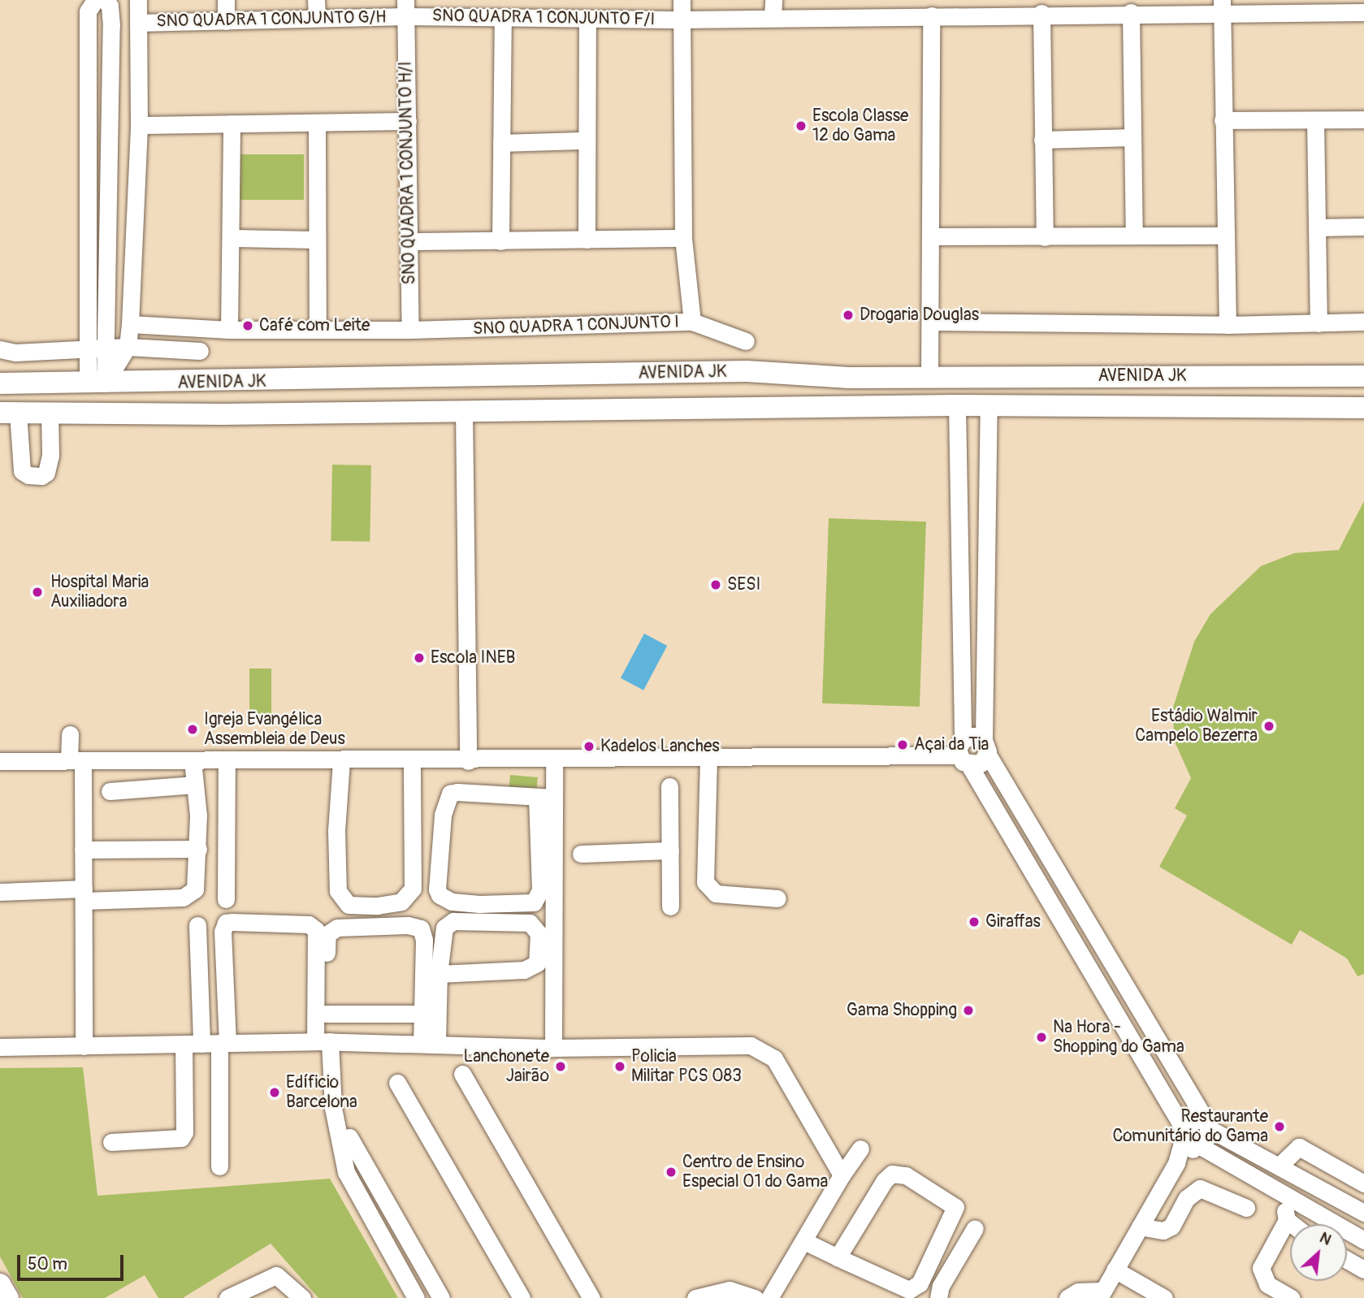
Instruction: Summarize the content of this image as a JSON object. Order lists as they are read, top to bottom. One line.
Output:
{"streets":{"main road":["AVENIDA JK"],"street":["SNO QUADRA 1 CONJUNTO F/I","SNO QUADRA 1 CONJUNTO G/H","SNO QUADRA 1 CONJUNTO H/I","SNO QUADRA 1 CONJUNTO I"]},"crossings":[["SNO QUADRA 1 CONJUNTO F/I","SNO QUADRA 1 CONJUNTO G/H"],["SNO QUADRA 1 CONJUNTO F/I","SNO QUADRA 1 CONJUNTO H/I"],["SNO QUADRA 1 CONJUNTO F/I","SNO QUADRA 1 CONJUNTO I"],["SNO QUADRA 1 CONJUNTO G/H","SNO QUADRA 1 CONJUNTO H/I"],["SNO QUADRA 1 CONJUNTO H/I","SNO QUADRA 1 CONJUNTO I"]],"places":["Escola Classe 12 do Gama","Drogaria Douglas","Café com Leite","SESI","Hospital Maria Auxiliadora","Escola INEB","Estádio Walmir Campelo Bezerra","Igreja Evangélica Assembleia de Deus","Açai da Tia","Kadelos Lanches","Giraffas","Gama Shopping","Na Hora - Shopping do Gama","Lanchonete Jairão","Policia Militar PCS 083","Edíficio Barcelona","Restaurante Comunitário do Gama","Centro de Ensino Especial 01 do Gama"],"scale_bar":"50 m","north":"top right"}
